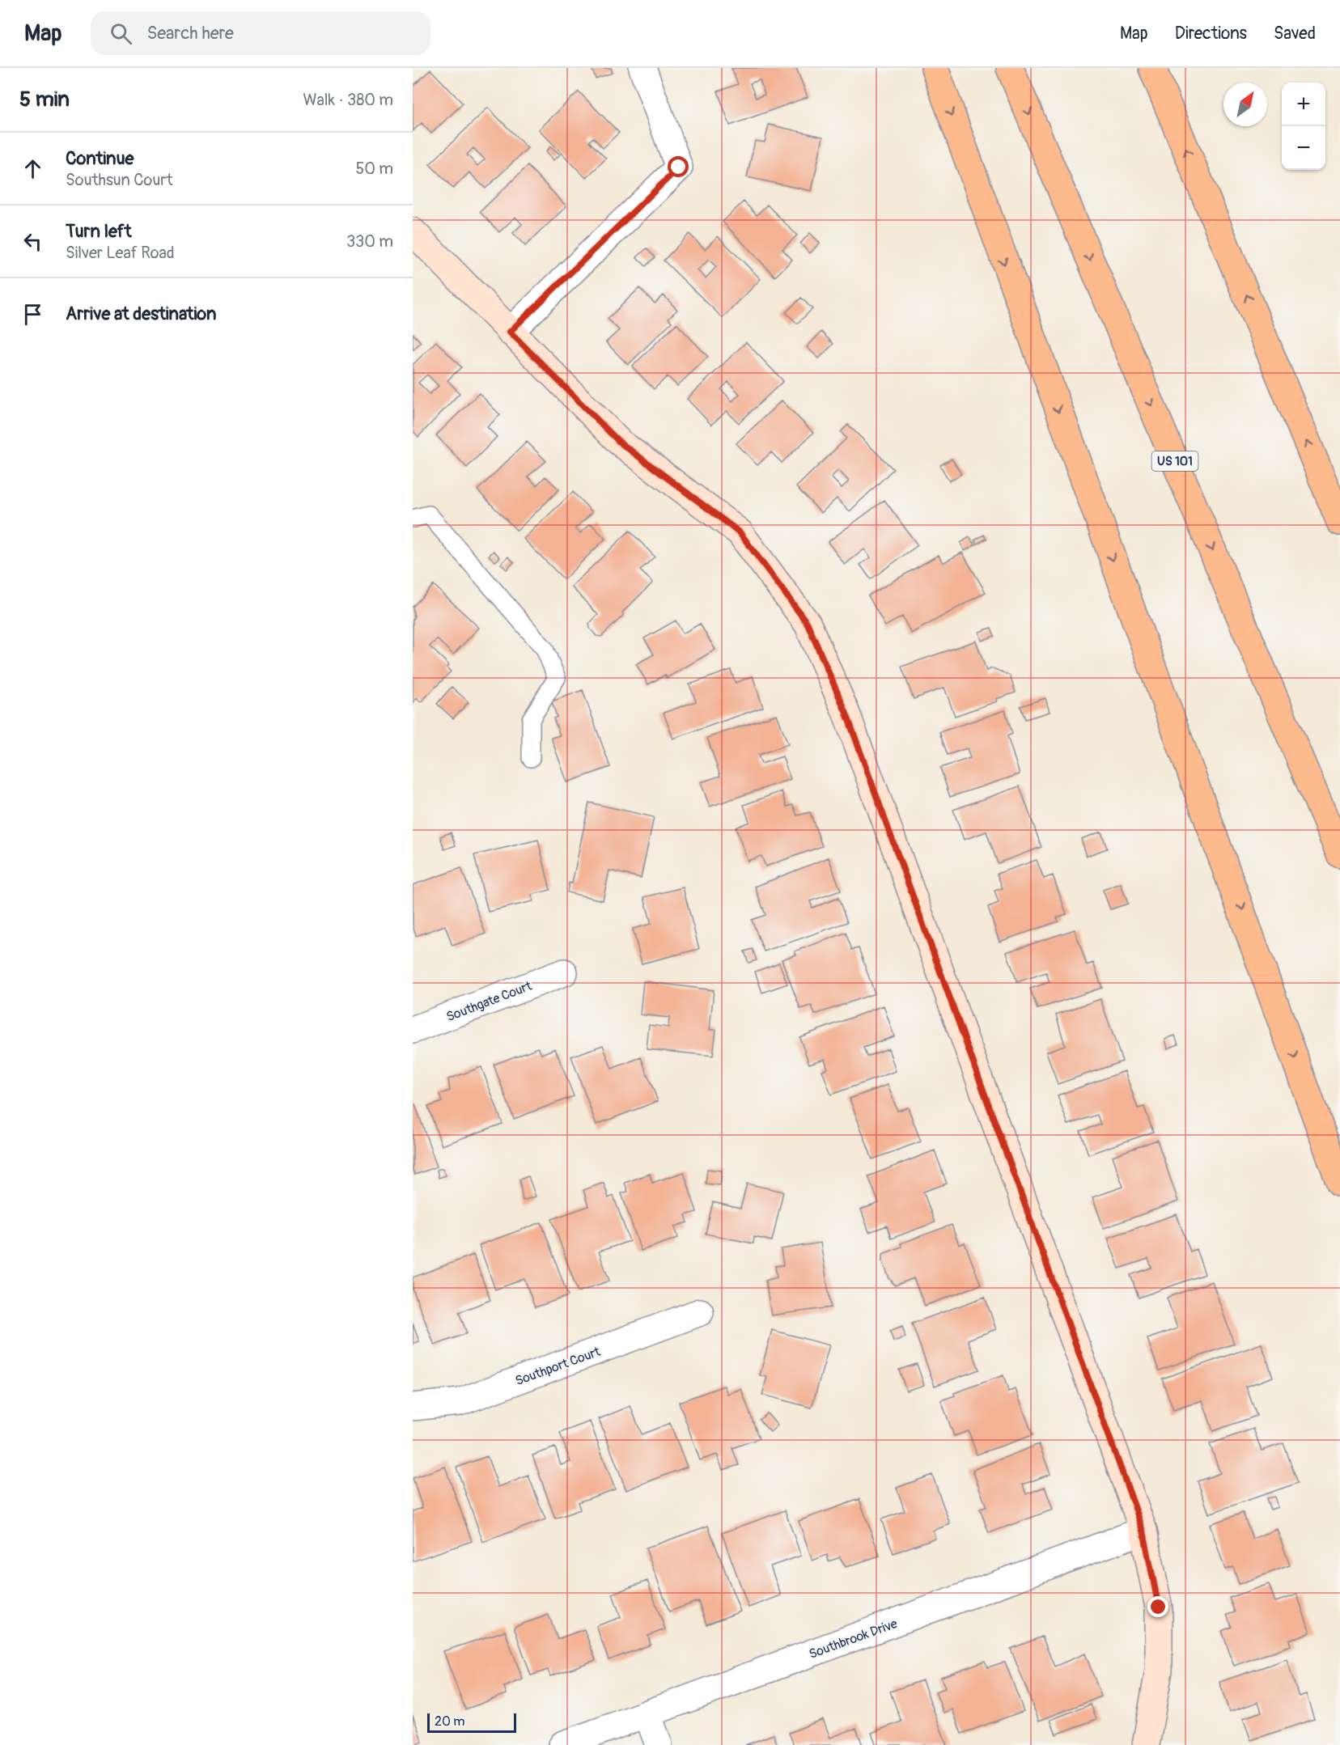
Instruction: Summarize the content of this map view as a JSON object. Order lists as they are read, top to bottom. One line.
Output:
{"streets":{"highway":["US 101"],"street":["Southgate Court","Southport Court","Southbrook Drive"]},"scale_bar":"20 m","north":"top right","page":{"header":"Map","search":"Search here","nav":["Map","Directions","Saved"],"heading":["5 min","Walk · 380 m"],"map_buttons":["+","−"],"list":[["Continue","Southsun Court","50 m"],["Turn left","Silver Leaf Road","330 m"],"Arrive at destination"],"scale":"20 m"}}
